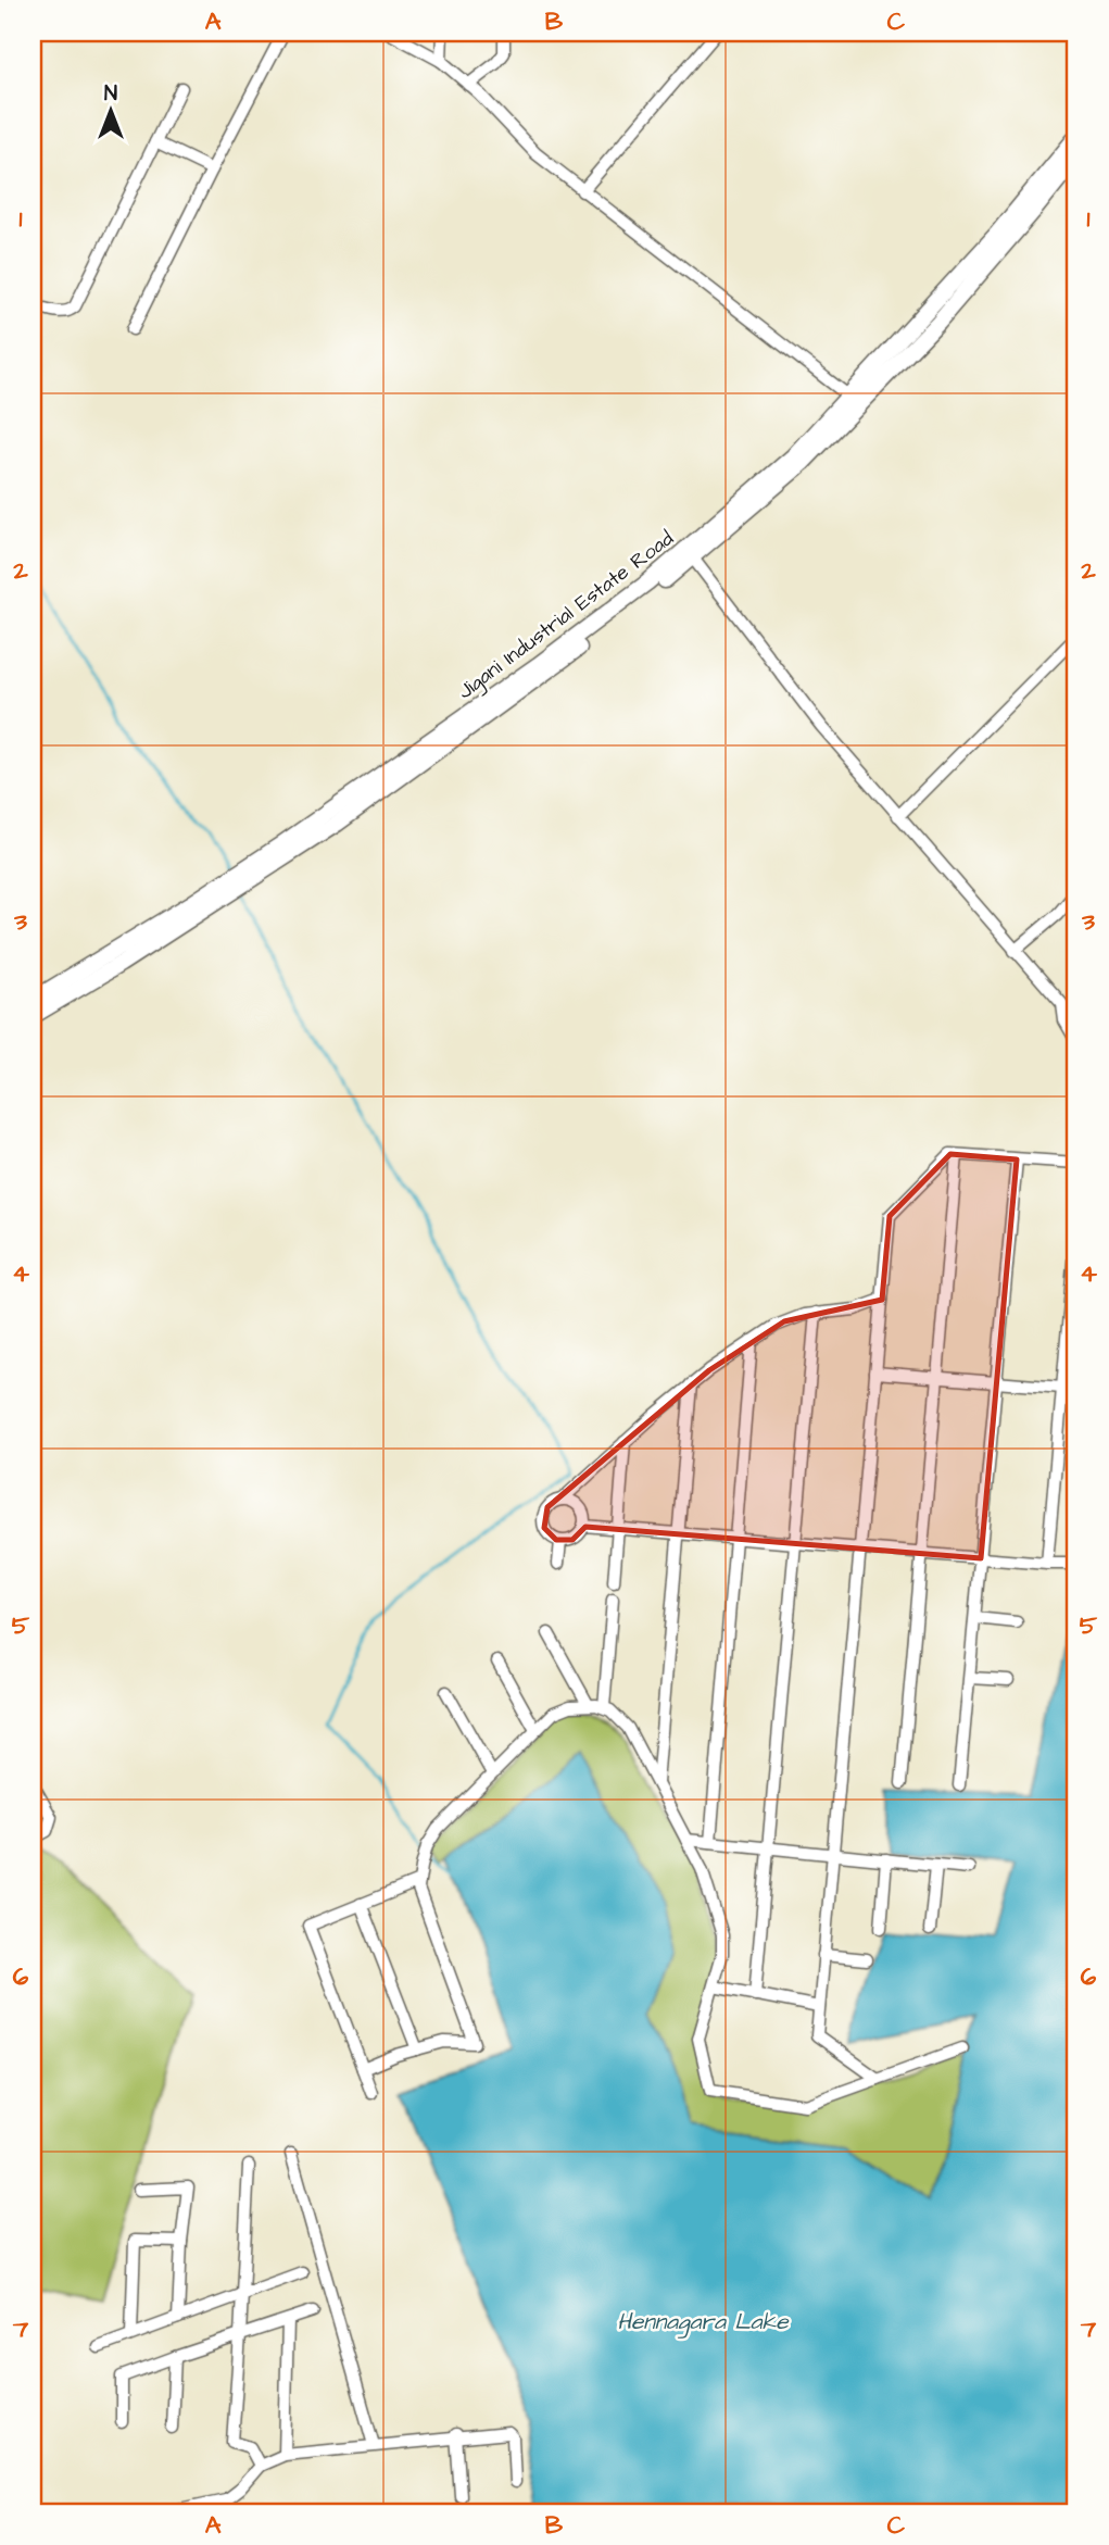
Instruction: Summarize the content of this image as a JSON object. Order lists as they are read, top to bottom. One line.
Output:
{"streets":{"main road":["Jigani Industrial Estate Road"]},"water":["Hennagara Lake"],"north":"top","grid":{"columns":["A","B","C"],"rows":["1","2","3","4","5","6","7"]}}
